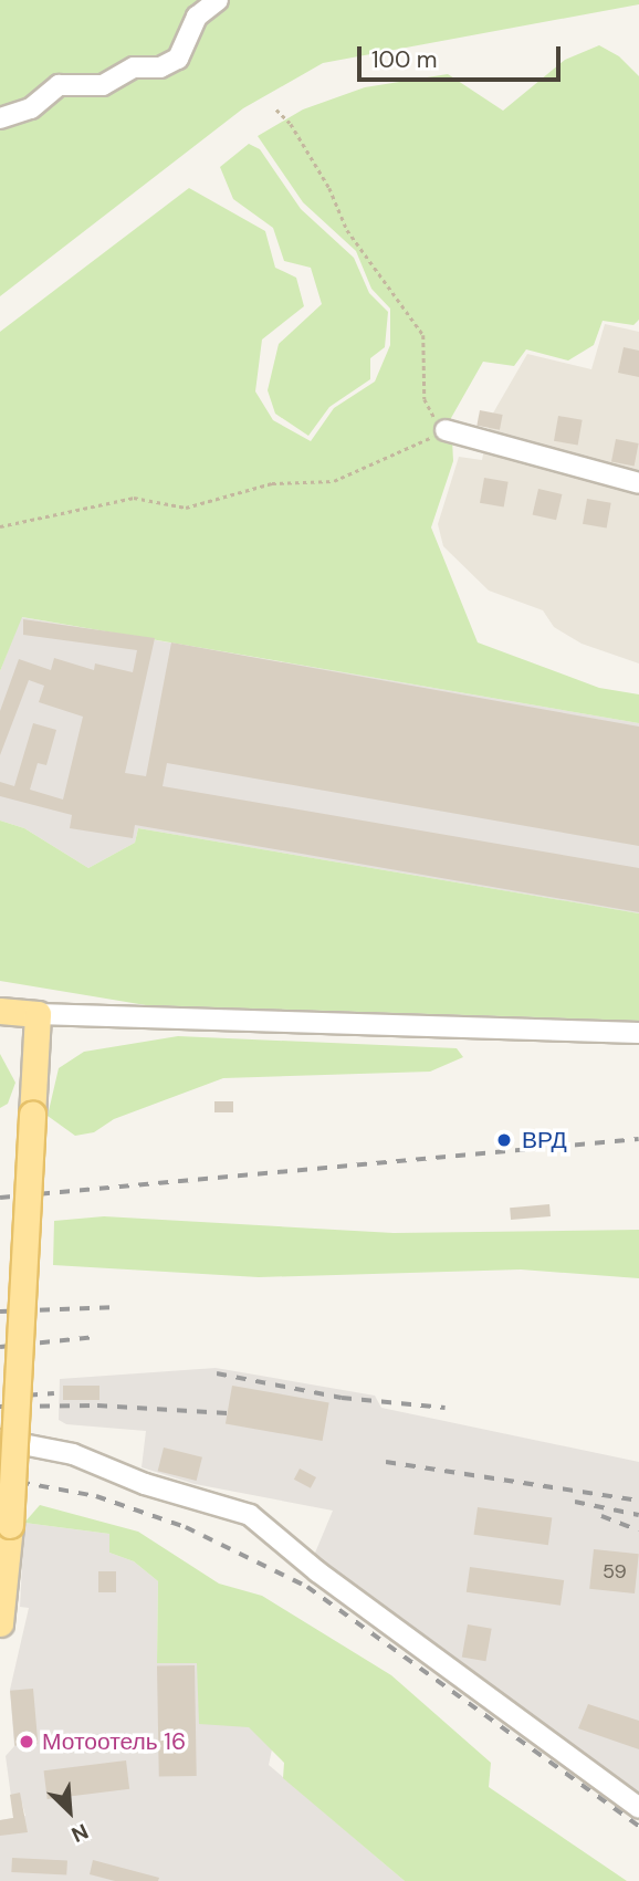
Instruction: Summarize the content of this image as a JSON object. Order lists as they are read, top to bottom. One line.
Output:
{"places":["ВРД","Мотоотель 16"],"house_numbers":["59"],"scale_bar":"100 m","north":"bottom right"}
